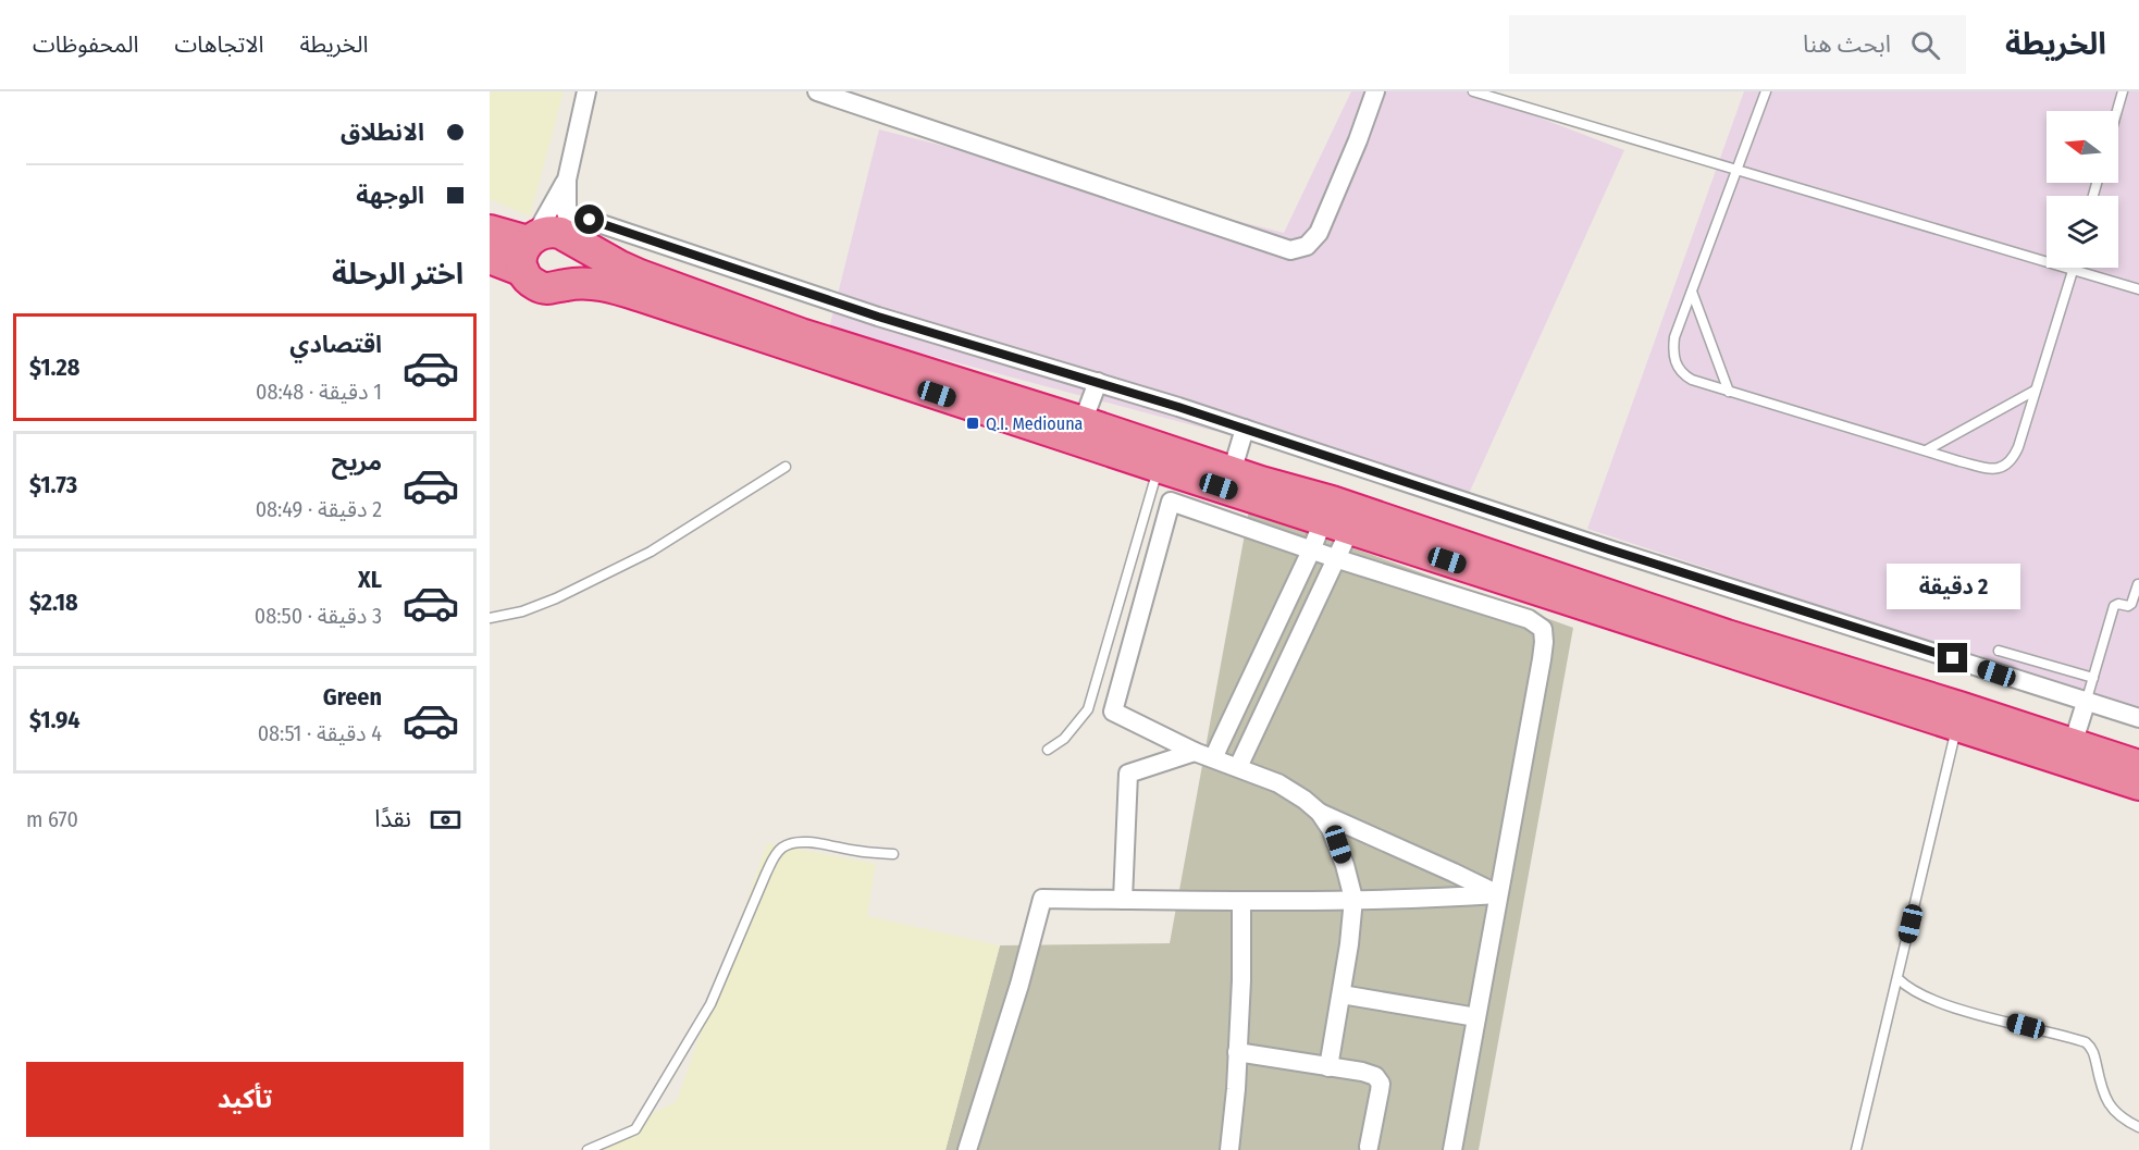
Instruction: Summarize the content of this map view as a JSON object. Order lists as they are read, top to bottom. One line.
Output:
{"places":{"transit":["Q.I. Mediouna"]},"north":"left","page":{"header":"الخريطة","search":"ابحث هنا","nav":["الخريطة","الاتجاهات","المحفوظات"],"banner":["الانطلاق","الوجهة"],"heading":"اختر الرحلة","list":[{"name":"اقتصادي","note":"1 دقيقة · 08:48","value":"$1.28"},{"name":"مريح","note":"2 دقيقة · 08:49","value":"$1.73"},{"name":"XL","note":"3 دقيقة · 08:50","value":"$2.18"},{"name":"Green","note":"4 دقيقة · 08:51","value":"$1.94"}],"bubble":"2 دقيقة","pay":["نقدًا","670 m"],"buttons":"تأكيد"}}
